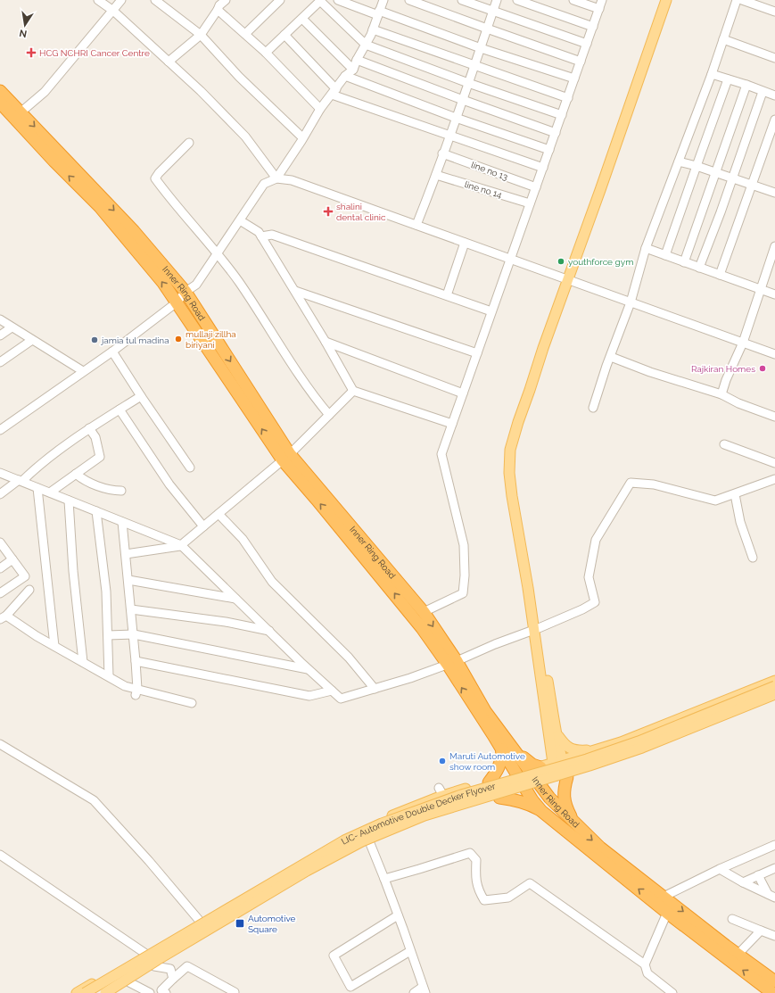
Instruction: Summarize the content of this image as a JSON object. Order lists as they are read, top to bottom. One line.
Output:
{"streets":{"highway":["Inner Ring Road"],"main road":["LIC- Automotive Double Decker Flyover"],"street":["line no 13","line no 14"]},"places":{"health":["HCG NCHRI Cancer Centre","shalini dental clinic"],"other":["youthforce gym","mullaji zillha biriyani","jamia tul madina","Rajkiran Homes","Maruti Automotive show room"],"transit":["Automotive Square"]},"north":"bottom"}
